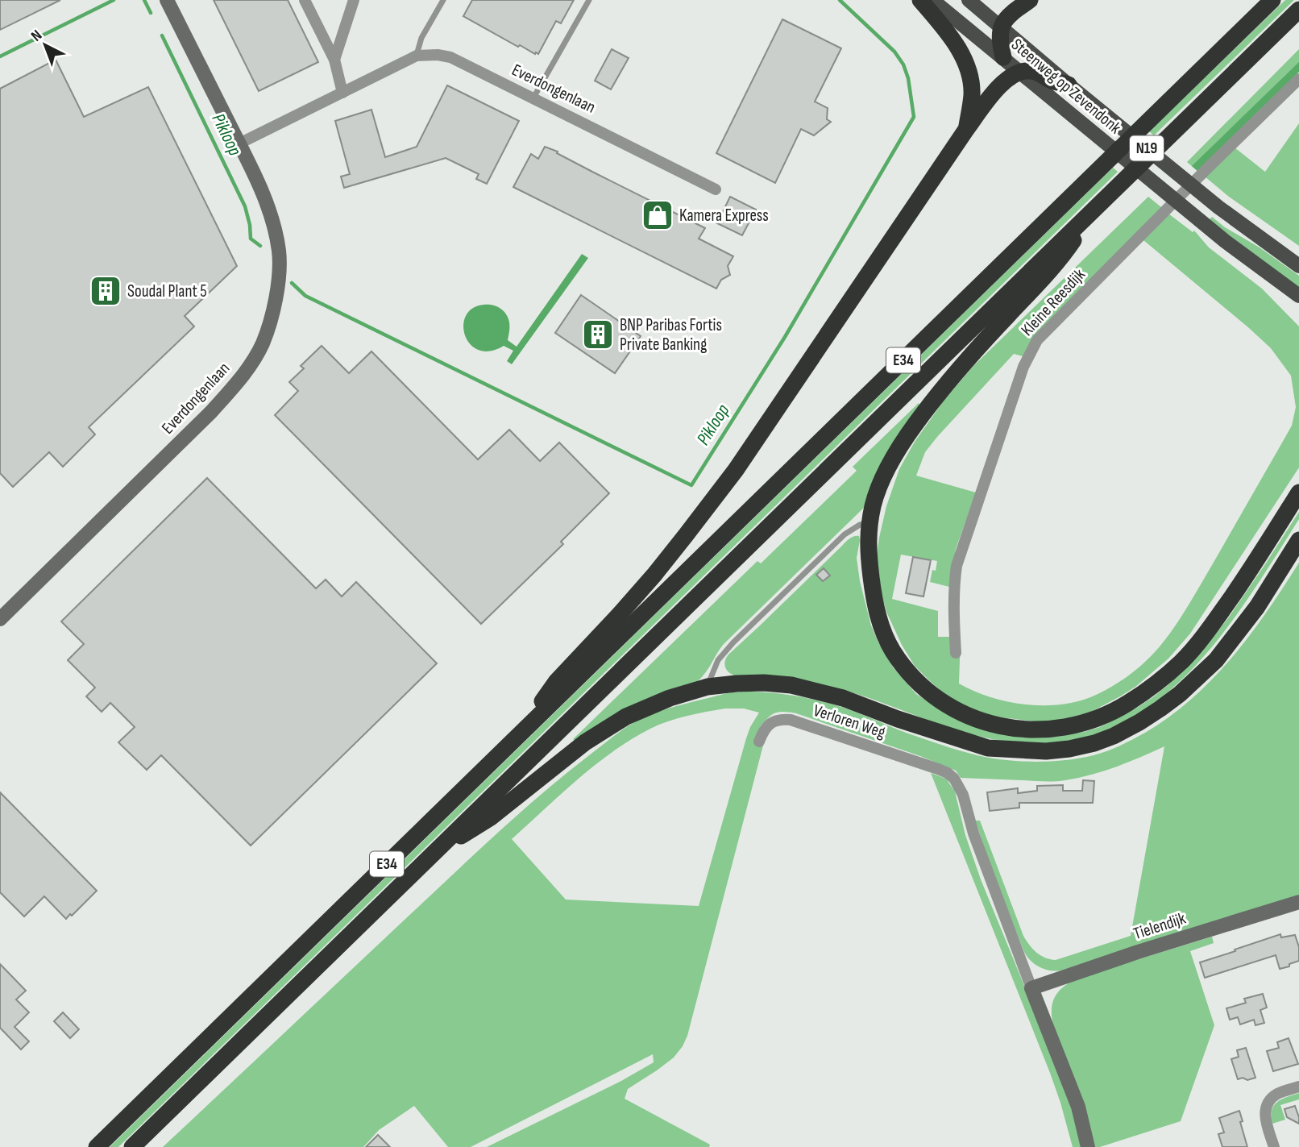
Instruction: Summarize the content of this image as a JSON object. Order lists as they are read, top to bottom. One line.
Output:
{"streets":{"highway":["E34"],"main road":["Steenweg op Zevendonk","N19"],"street":["Everdongenlaan","Kleine Reesdijk","Verloren Weg","Tielendijk"]},"crossings":[["Verloren Weg","Tielendijk"]],"water":["Pikloop"],"places":{"shop":["Kamera Express"],"building":["Soudal Plant 5","BNP Paribas Fortis Private Banking"]},"north":"top left"}
